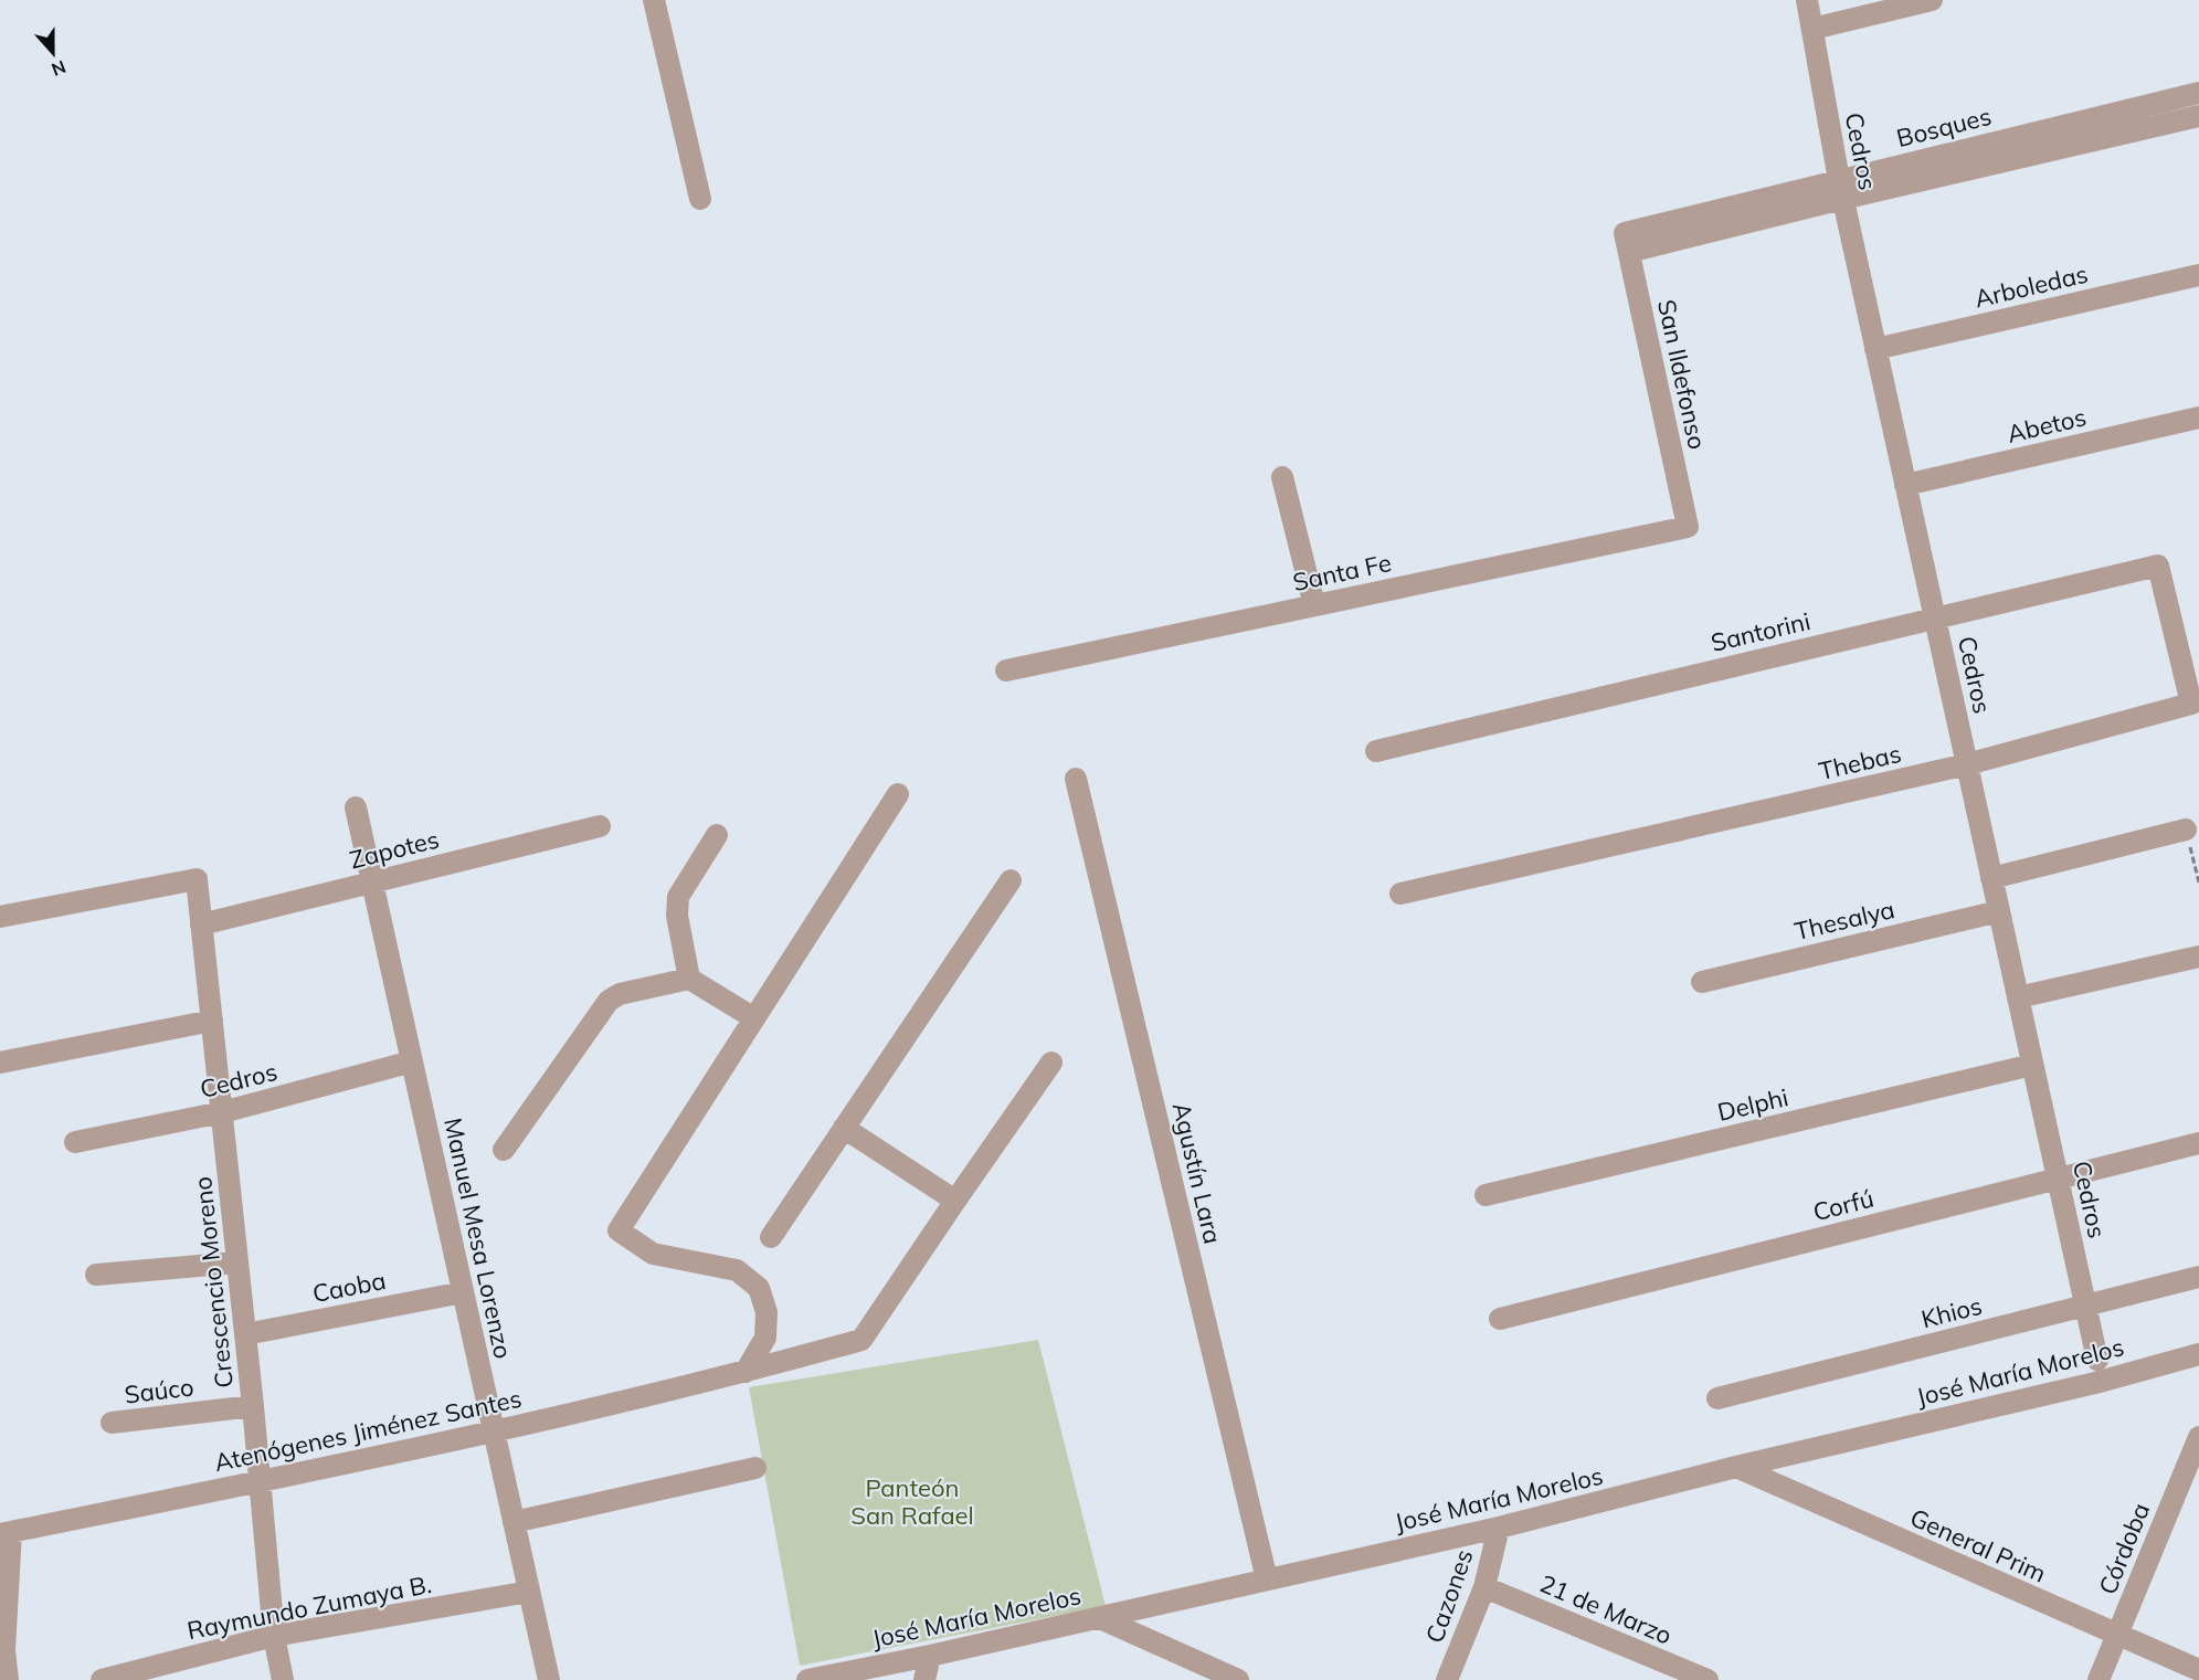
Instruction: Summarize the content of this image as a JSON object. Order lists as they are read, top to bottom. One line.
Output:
{"streets":{"street":["Bosques","Cedros","Arboledas","San Ildefonso","Abetos","Santa Fe","Santorini","Thebas","Zapotes","Thesalya","Delphi","Agustín Lara","Corfú","Manuel Mesa Lorenzo","Crescencio Moreno","Caoba","Khios","José María Morelos","Saúco","Atenógenes Jiménez Santes","General Prim","Córdoba","Cazones","Raymundo Zumaya B.","21 de Marzo"]},"crossings":[["Bosques","Cedros"],["Bosques","San Ildefonso"],["Cedros","Arboledas"],["Cedros","Abetos"],["Cedros","Santorini"],["Cedros","Thebas"],["Cedros","Thesalya"],["Cedros","Delphi"],["Cedros","Corfú"],["Cedros","Manuel Mesa Lorenzo"],["Cedros","Crescencio Moreno"],["Cedros","Khios"],["San Ildefonso","Santa Fe"],["Santorini","Thebas"],["Zapotes","Manuel Mesa Lorenzo"],["Zapotes","Crescencio Moreno"],["Agustín Lara","José María Morelos"],["Manuel Mesa Lorenzo","Caoba"],["Manuel Mesa Lorenzo","Atenógenes Jiménez Santes"],["Manuel Mesa Lorenzo","Raymundo Zumaya B."],["Crescencio Moreno","Caoba"],["Crescencio Moreno","Saúco"],["Crescencio Moreno","Atenógenes Jiménez Santes"],["Crescencio Moreno","Raymundo Zumaya B."],["José María Morelos","General Prim"],["José María Morelos","Cazones"],["General Prim","Córdoba"],["Cazones","21 de Marzo"]],"parks":["Panteón San Rafael"],"north":"bottom"}
